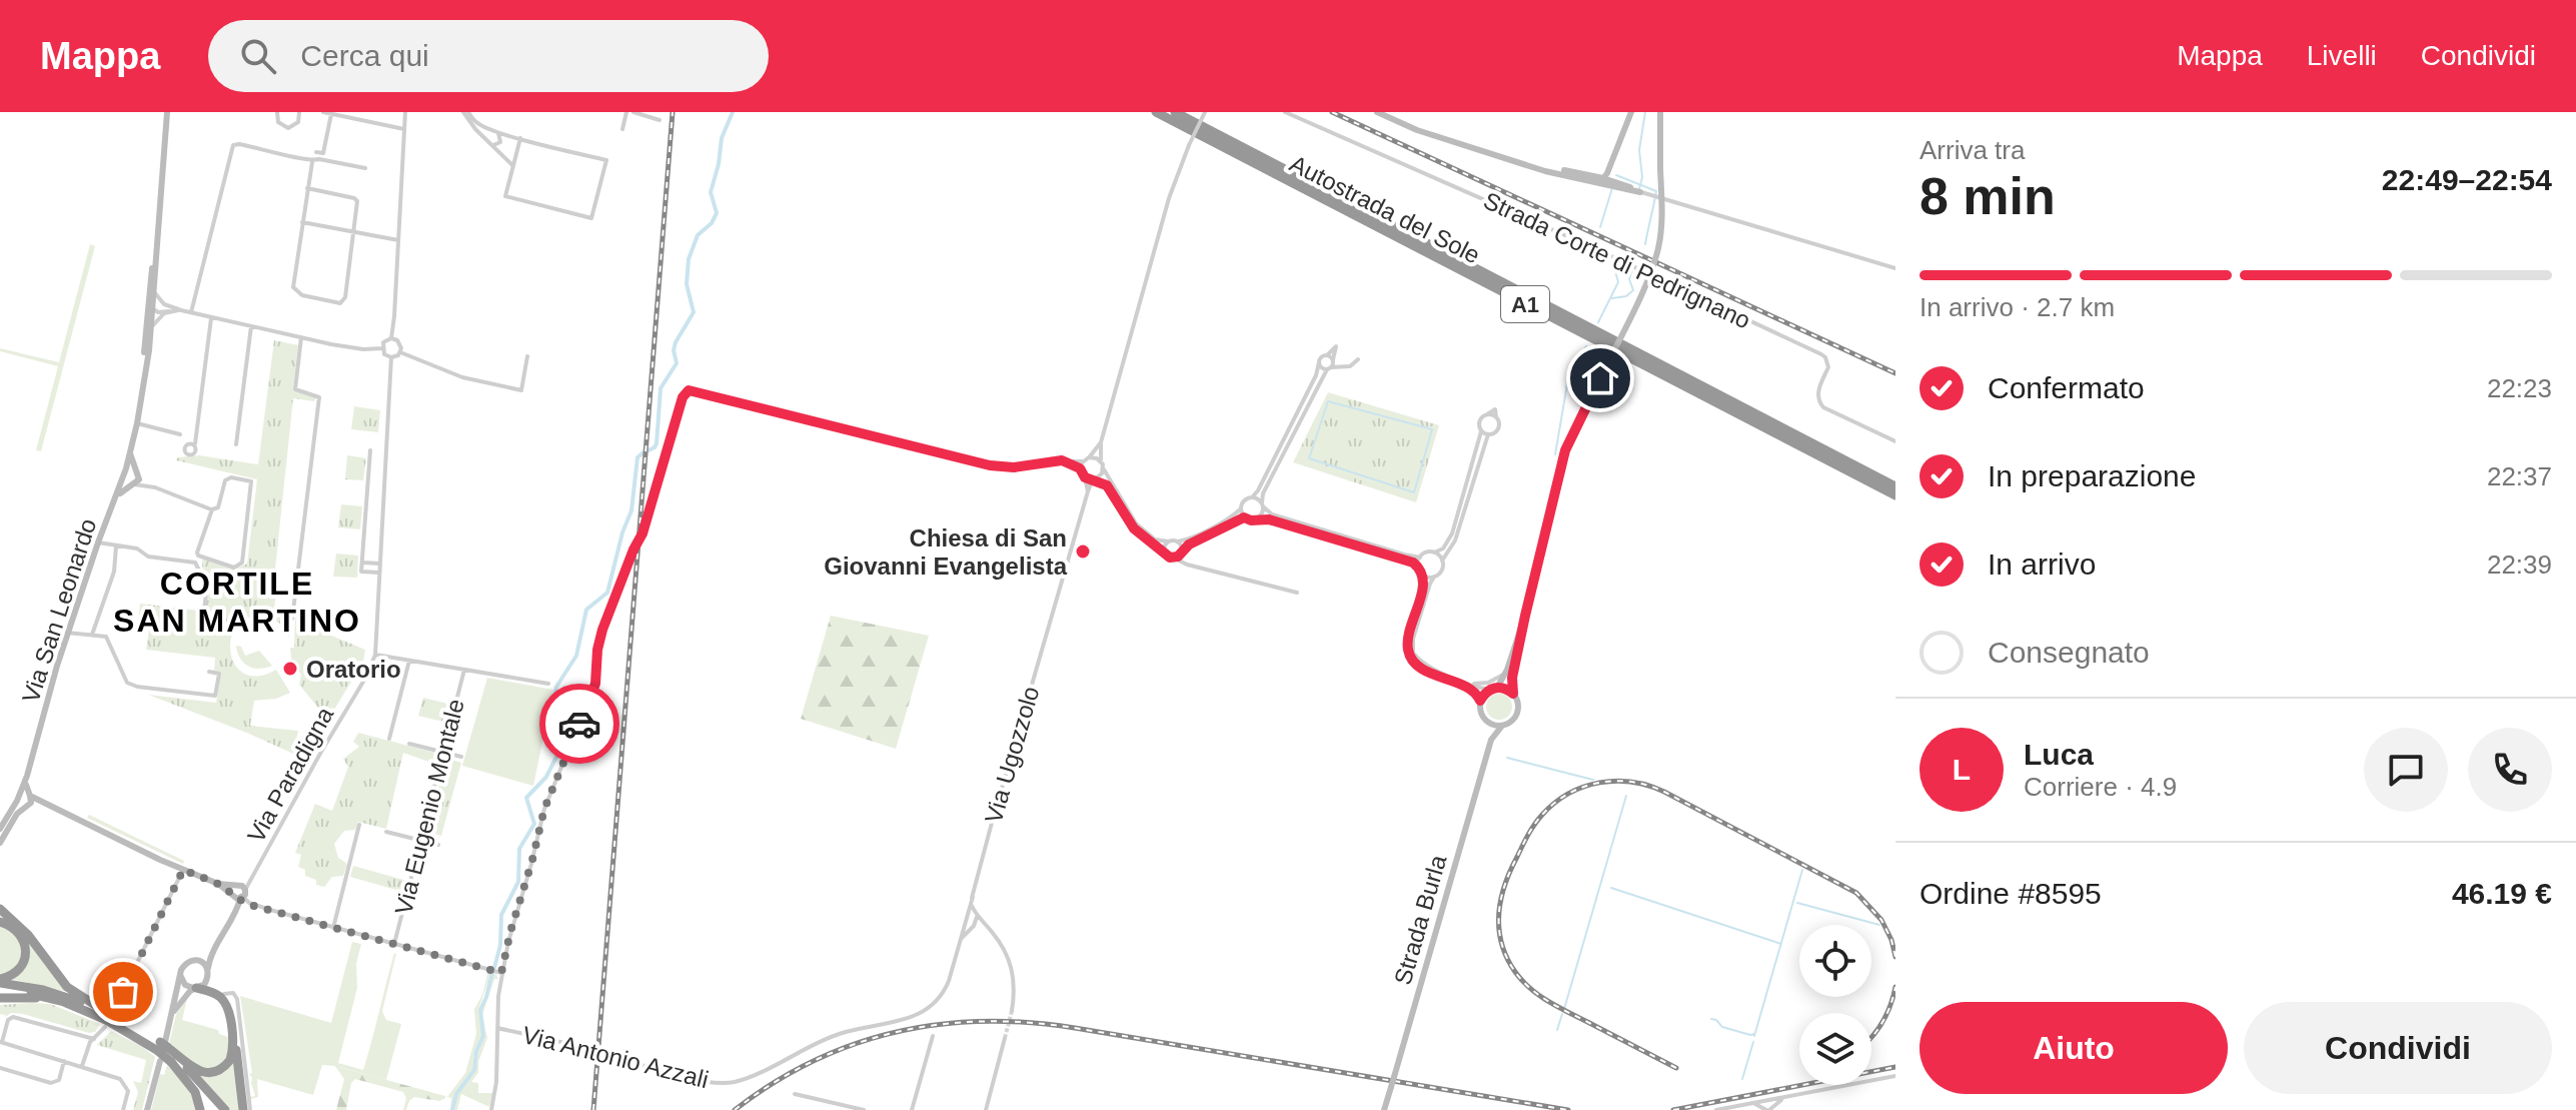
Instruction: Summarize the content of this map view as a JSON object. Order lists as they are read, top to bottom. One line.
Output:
{"streets":{"highway":["Autostrada del Sole","A1"],"main road":["Via San Leonardo","Via Paradigna","Strada Burla"],"street":["Strada Corte di Pedrignano","Via Ugozzolo","Via Eugenio Montale","Via Antonio Azzali"]},"crossings":[["Via Ugozzolo","Via Antonio Azzali"]],"districts":["CORTILE SAN MARTINO"],"places":["Chiesa di San Giovanni Evangelista","Oratorio"],"page":{"header":"Mappa","search":"Cerca qui","nav":["Mappa","Livelli","Condividi"],"heading":["8 min","Arriva tra","22:49–22:54"],"panel":["Luca","Corriere · 4.9","Ordine #8595","46.19 €"],"bar":"In arrivo · 2.7 km","list":[["Confermato","22:23"],["In preparazione","22:37"],["In arrivo","22:39"],"Consegnato"],"round":"L","buttons":["Aiuto","Condividi"]}}
